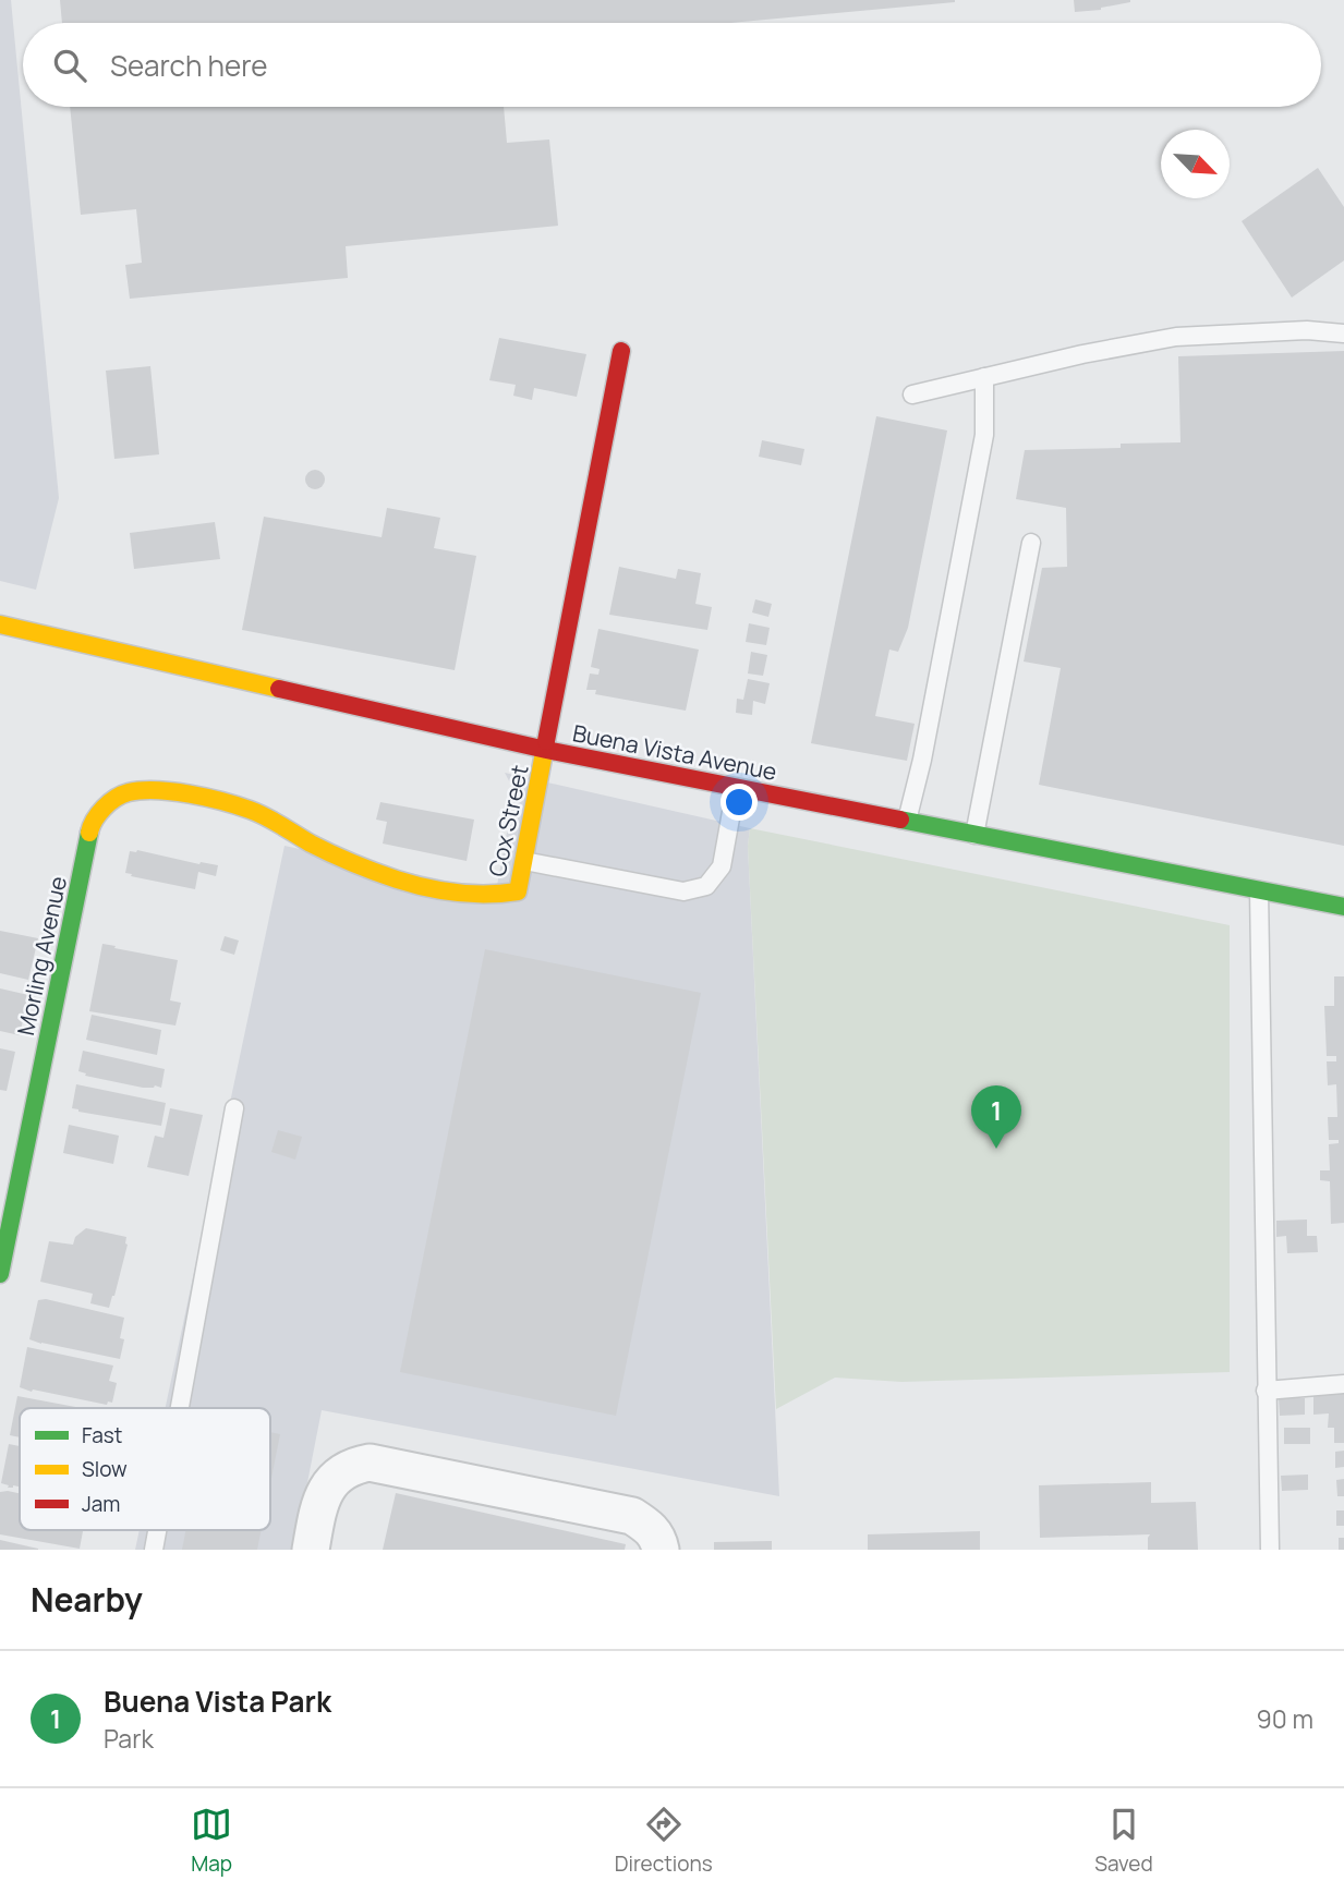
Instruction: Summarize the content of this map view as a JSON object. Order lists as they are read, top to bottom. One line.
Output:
{"streets":{"street":["Buena Vista Avenue","Cox Street","Morling Avenue"]},"crossings":[["Buena Vista Avenue","Cox Street"],["Cox Street","Morling Avenue"]],"legend":["Fast","Slow","Jam"],"north":"bottom right","page":{"search":"Search here","pins":"1","heading":"Nearby","list":[{"mark":"1","name":"Buena Vista Park","note":"Park","value":"90 m"}],"nav":["Map","Directions","Saved"]}}
